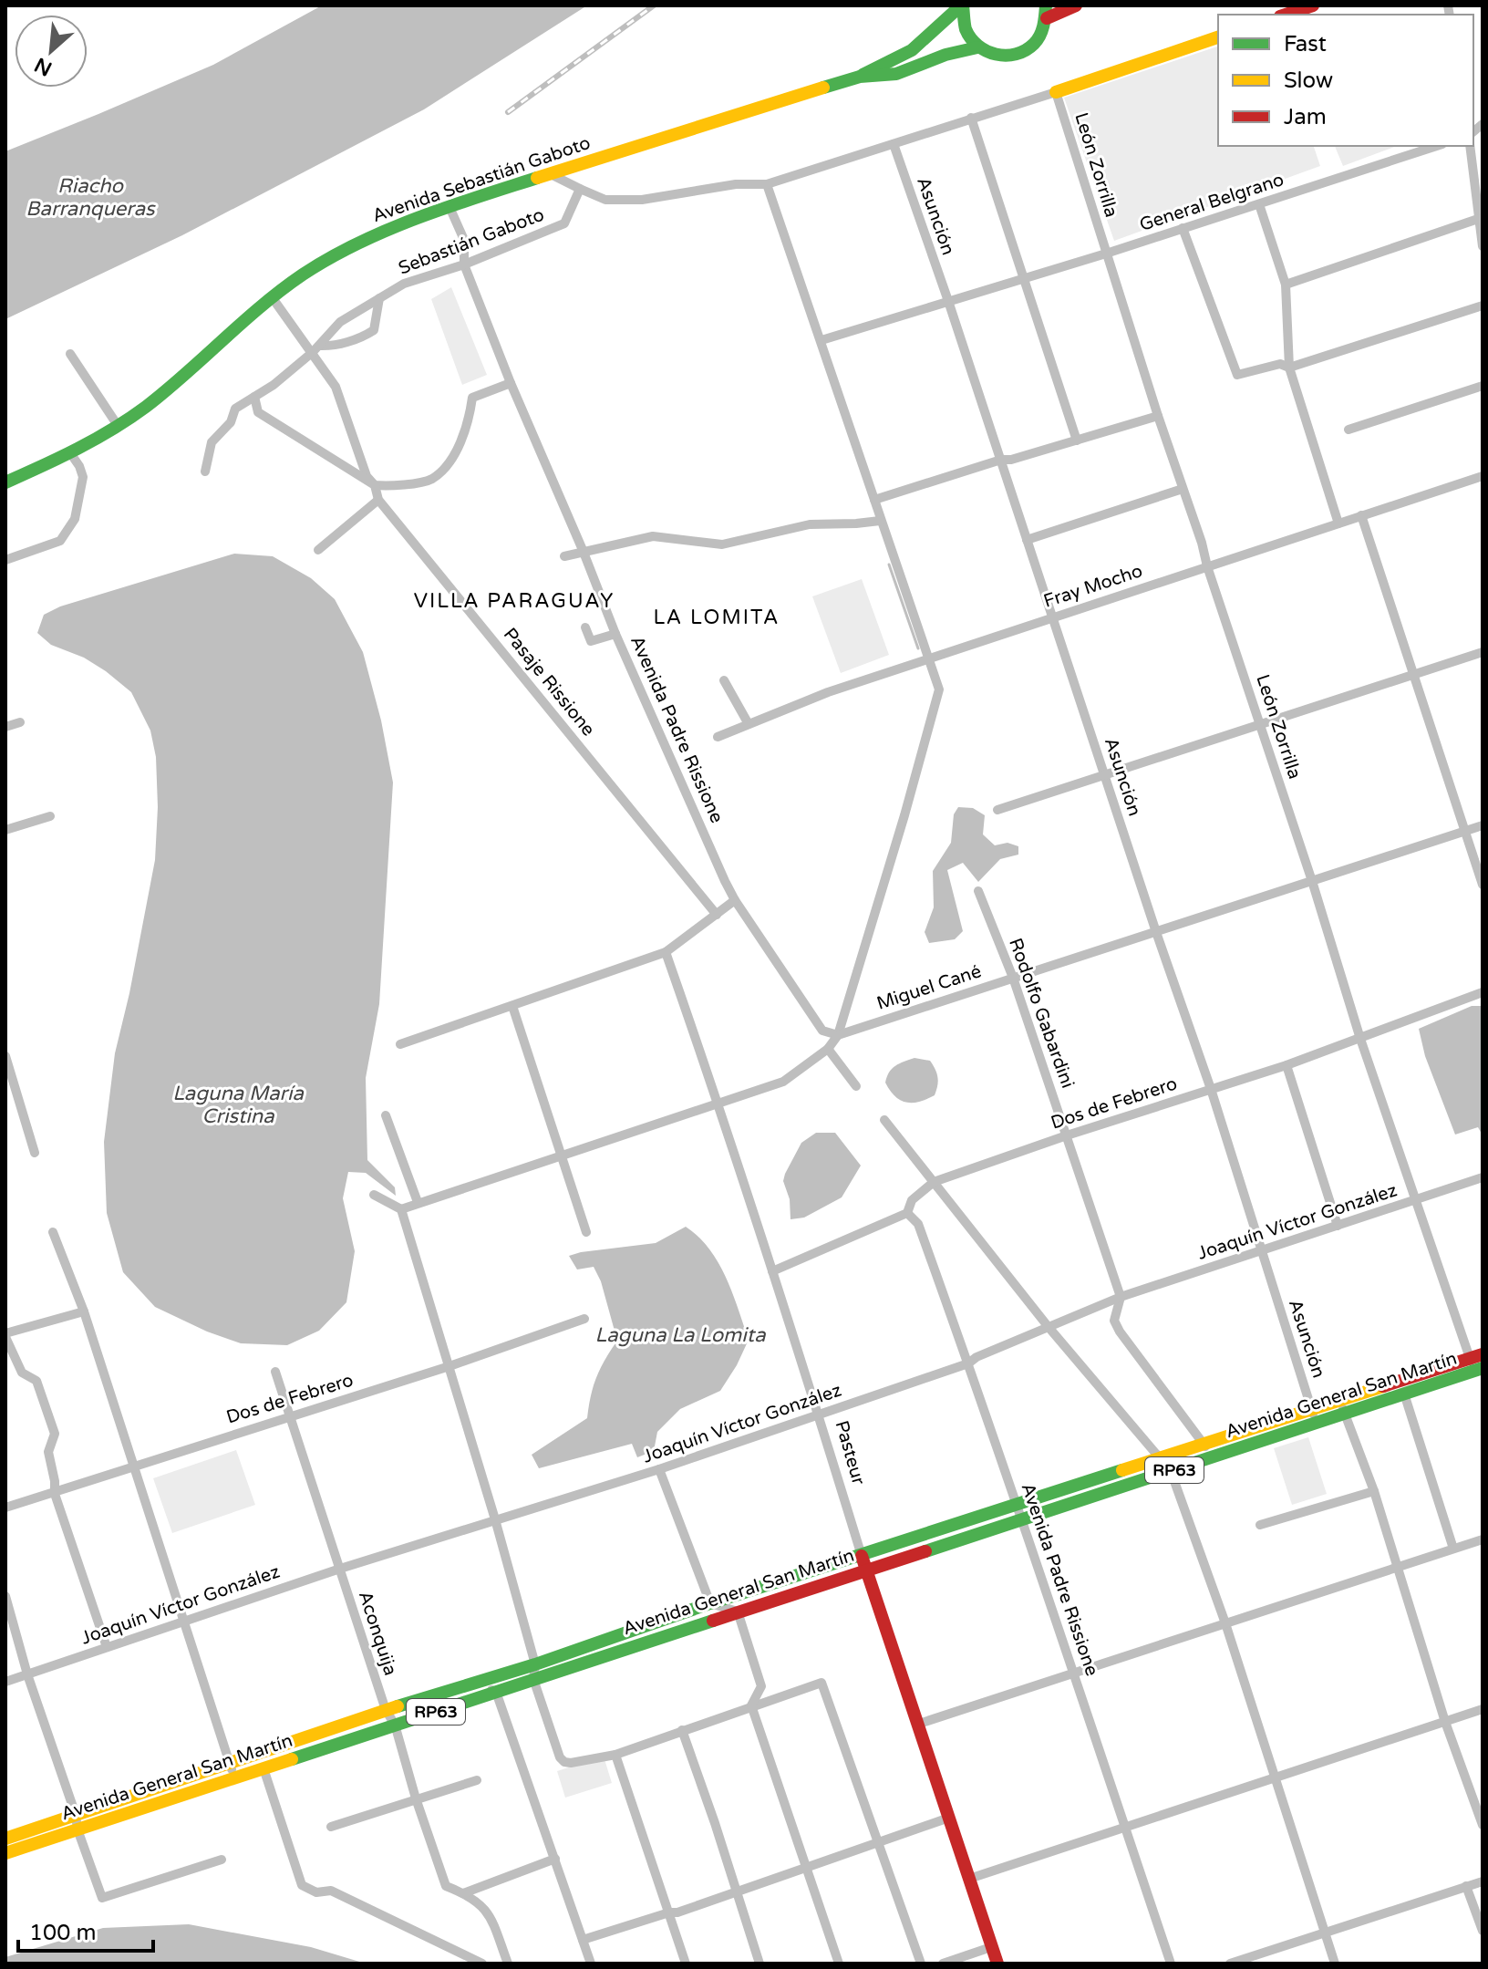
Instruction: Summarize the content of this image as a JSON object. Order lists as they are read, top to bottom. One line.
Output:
{"streets":{"main road":["Avenida Sebastián Gaboto","Avenida General San Martín","Pasteur","RP63"],"street":["León Zorrilla","General Belgrano","Asunción","Sebastián Gaboto","Fray Mocho","Pasaje Rissione","Avenida Padre Rissione","Miguel Cané","Rodolfo Gabardini","Dos de Febrero","Joaquín Víctor González","Aconquija"]},"crossings":[["León Zorrilla","General Belgrano"],["León Zorrilla","Fray Mocho"],["León Zorrilla","Miguel Cané"],["León Zorrilla","Dos de Febrero"],["León Zorrilla","Joaquín Víctor González"],["León Zorrilla","Avenida General San Martín"],["Avenida Sebastián Gaboto","Pasaje Rissione"],["Avenida Sebastián Gaboto","Avenida Padre Rissione"],["General Belgrano","Asunción"],["Asunción","Fray Mocho"],["Asunción","Miguel Cané"],["Asunción","Dos de Febrero"],["Asunción","Joaquín Víctor González"],["Asunción","Avenida General San Martín"],["Sebastián Gaboto","Pasaje Rissione"],["Sebastián Gaboto","Avenida Padre Rissione"],["Avenida Padre Rissione","Miguel Cané"],["Avenida Padre Rissione","Dos de Febrero"],["Avenida Padre Rissione","Joaquín Víctor González"],["Avenida Padre Rissione","Avenida General San Martín"],["Miguel Cané","Rodolfo Gabardini"],["Rodolfo Gabardini","Dos de Febrero"],["Rodolfo Gabardini","Joaquín Víctor González"],["Rodolfo Gabardini","Avenida General San Martín"],["Dos de Febrero","Pasteur"],["Dos de Febrero","Aconquija"],["Joaquín Víctor González","Pasteur"],["Joaquín Víctor González","Aconquija"],["Avenida General San Martín","Pasteur"],["Avenida General San Martín","Aconquija"]],"districts":["VILLA PARAGUAY","LA LOMITA"],"water":["Riacho Barranqueras","Laguna María Cristina","Laguna La Lomita"],"legend":["Fast","Slow","Jam"],"scale_bar":"100 m","north":"bottom left"}
